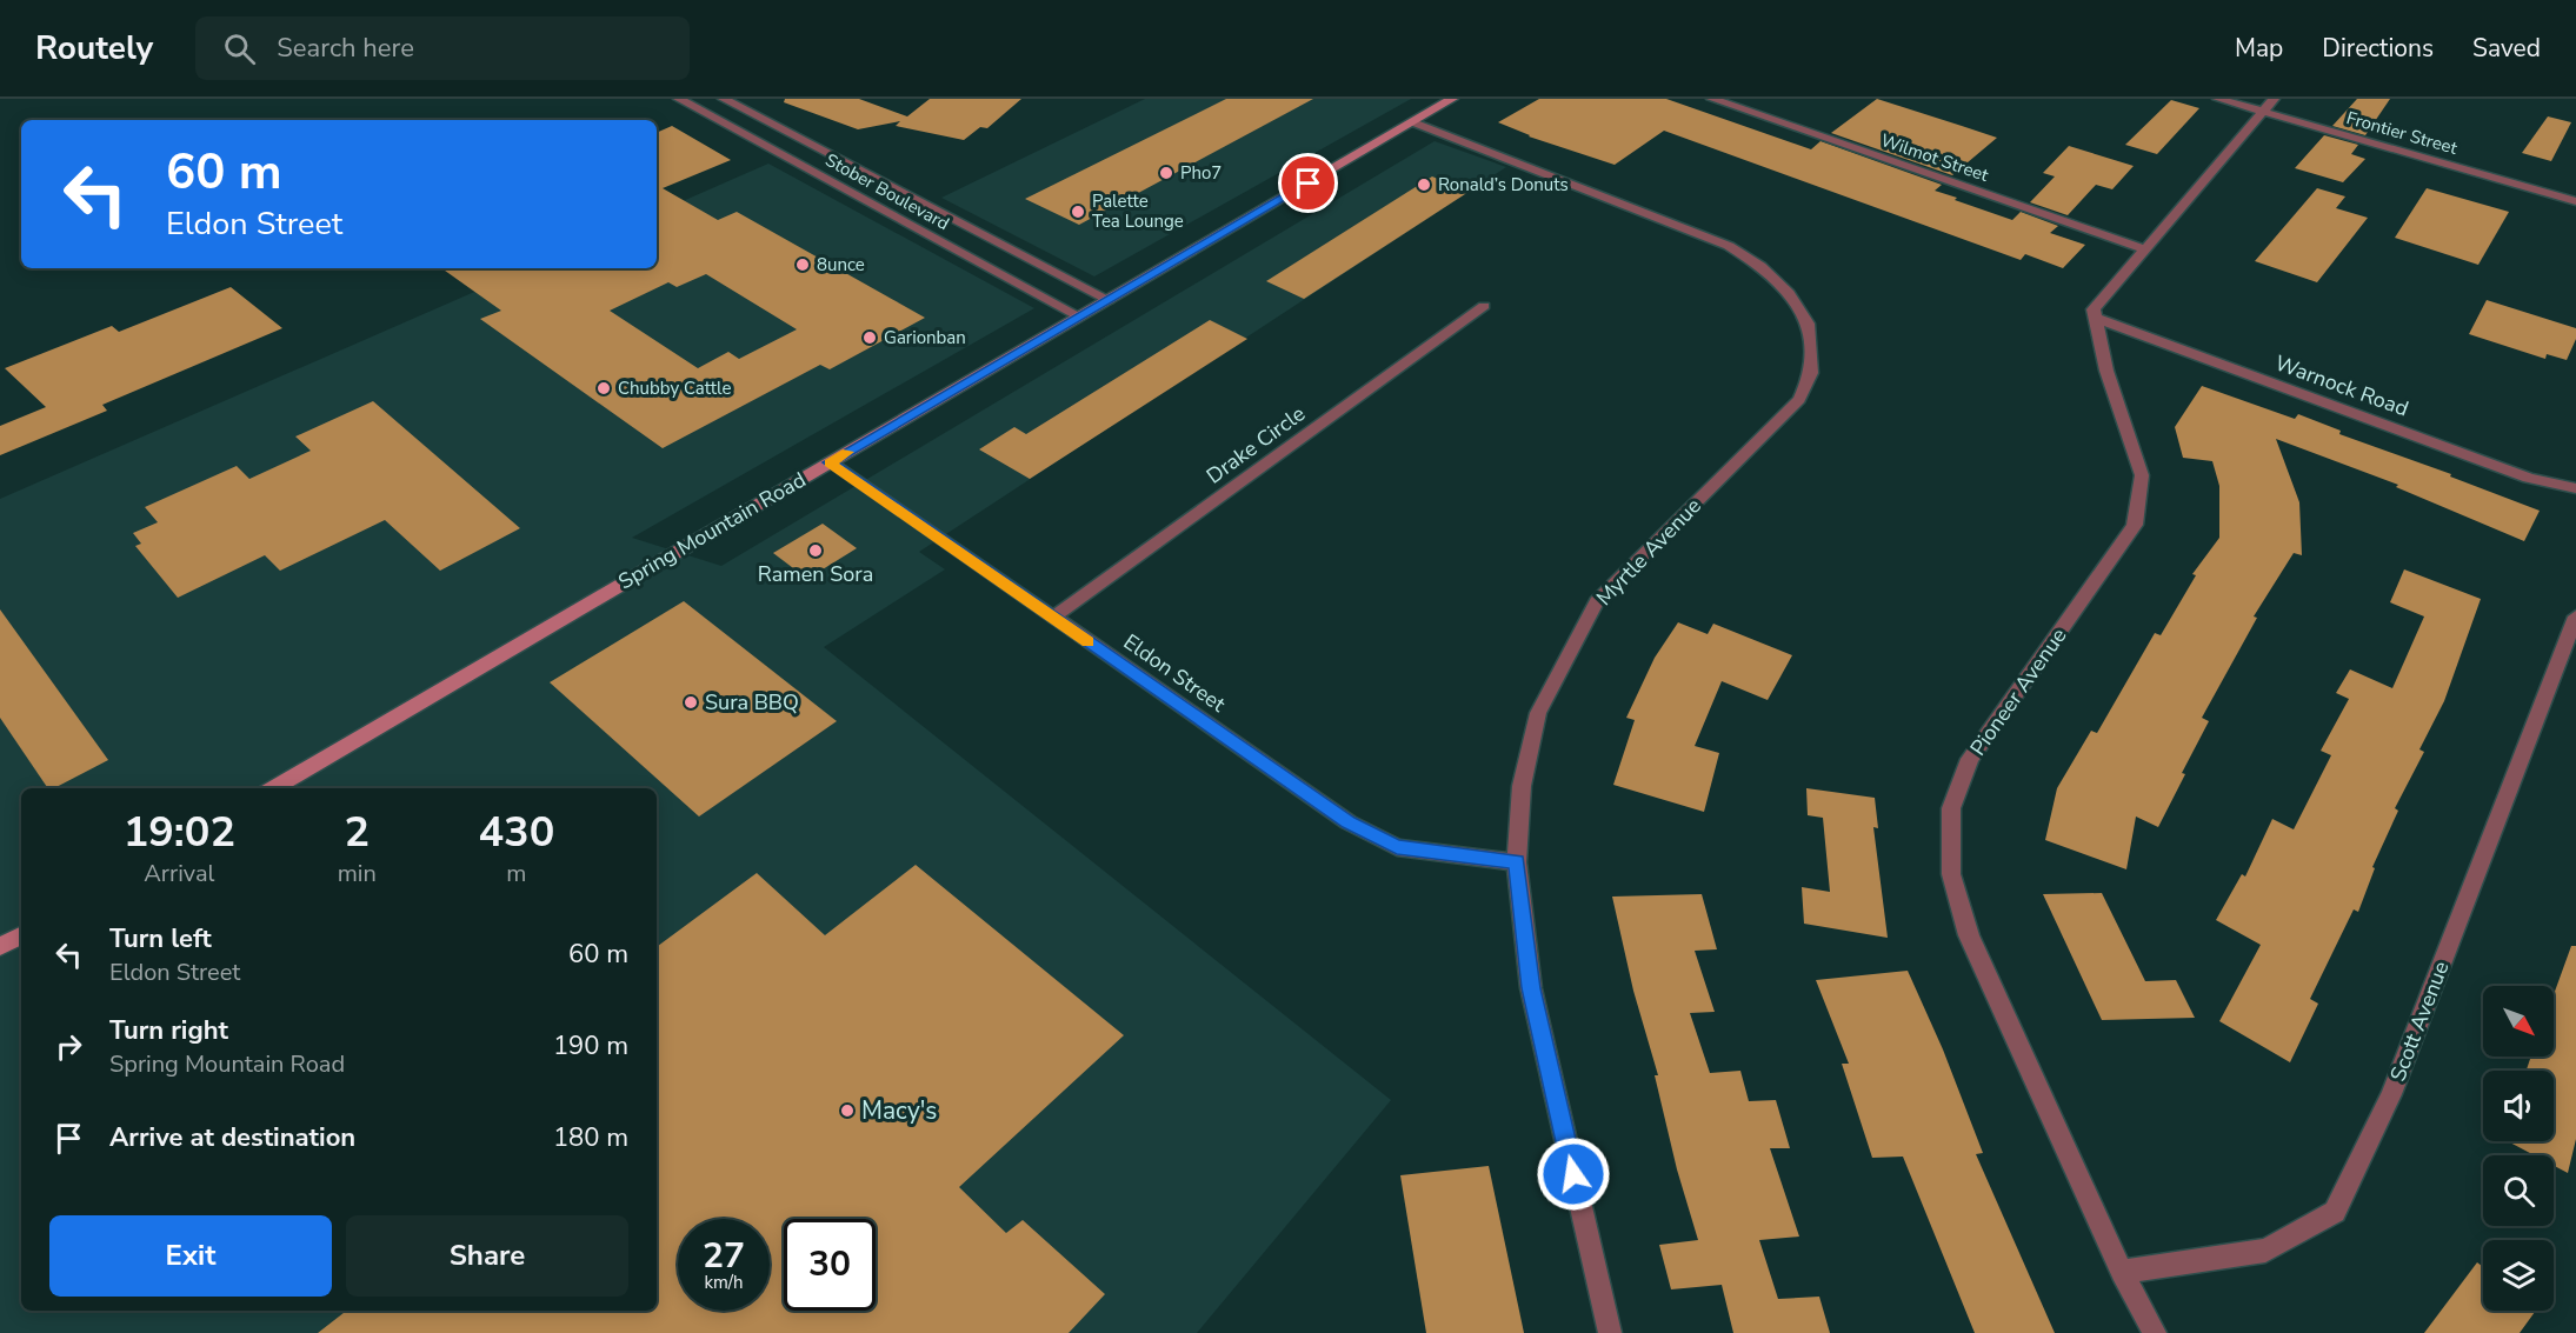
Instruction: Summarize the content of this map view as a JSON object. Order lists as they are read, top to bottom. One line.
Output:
{"streets":{"main road":["Spring Mountain Road"],"street":["Frontier Street","Wilmot Street","Stober Boulevard","Warnock Road","Drake Circle","Myrtle Avenue","Eldon Street","Pioneer Avenue","Scott Avenue"]},"crossings":[["Stober Boulevard","Spring Mountain Road"],["Warnock Road","Pioneer Avenue"],["Drake Circle","Eldon Street"],["Spring Mountain Road","Myrtle Avenue"],["Spring Mountain Road","Eldon Street"],["Myrtle Avenue","Eldon Street"],["Pioneer Avenue","Scott Avenue"]],"places":["Pho7","Ronald’s Donuts","Palette Tea Lounge","8unce","Garionban","Chubby Cattle","Ramen Sora","Sura BBQ","Macy's"],"north":"bottom right","page":{"header":"Routely","search":"Search here","nav":["Map","Directions","Saved"],"turn":["60 m","Eldon Street"],"eta":["19:02","Arrival","2","min","430","m"],"list":[{"name":"Turn left","note":"Eldon Street","value":"60 m"},{"name":"Turn right","note":"Spring Mountain Road","value":"190 m"},{"name":"Arrive at destination","value":"180 m"}],"buttons":["Exit","Share"],"speed":"27 km/h","limit":"30"}}
